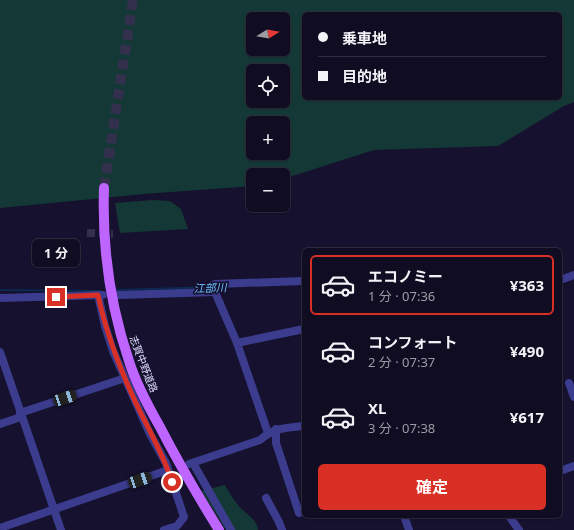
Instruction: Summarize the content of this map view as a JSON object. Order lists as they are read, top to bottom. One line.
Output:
{"streets":{"main road":["志賀中野道路"]},"water":["江部川"],"north":"right","page":{"map_buttons":["+","−"],"banner":["乗車地","目的地"],"bubble":"1 分","list":[{"name":"エコノミー","note":"1 分 · 07:36","value":"¥363"},{"name":"コンフォート","note":"2 分 · 07:37","value":"¥490"},{"name":"XL","note":"3 分 · 07:38","value":"¥617"}],"buttons":"確定"}}
